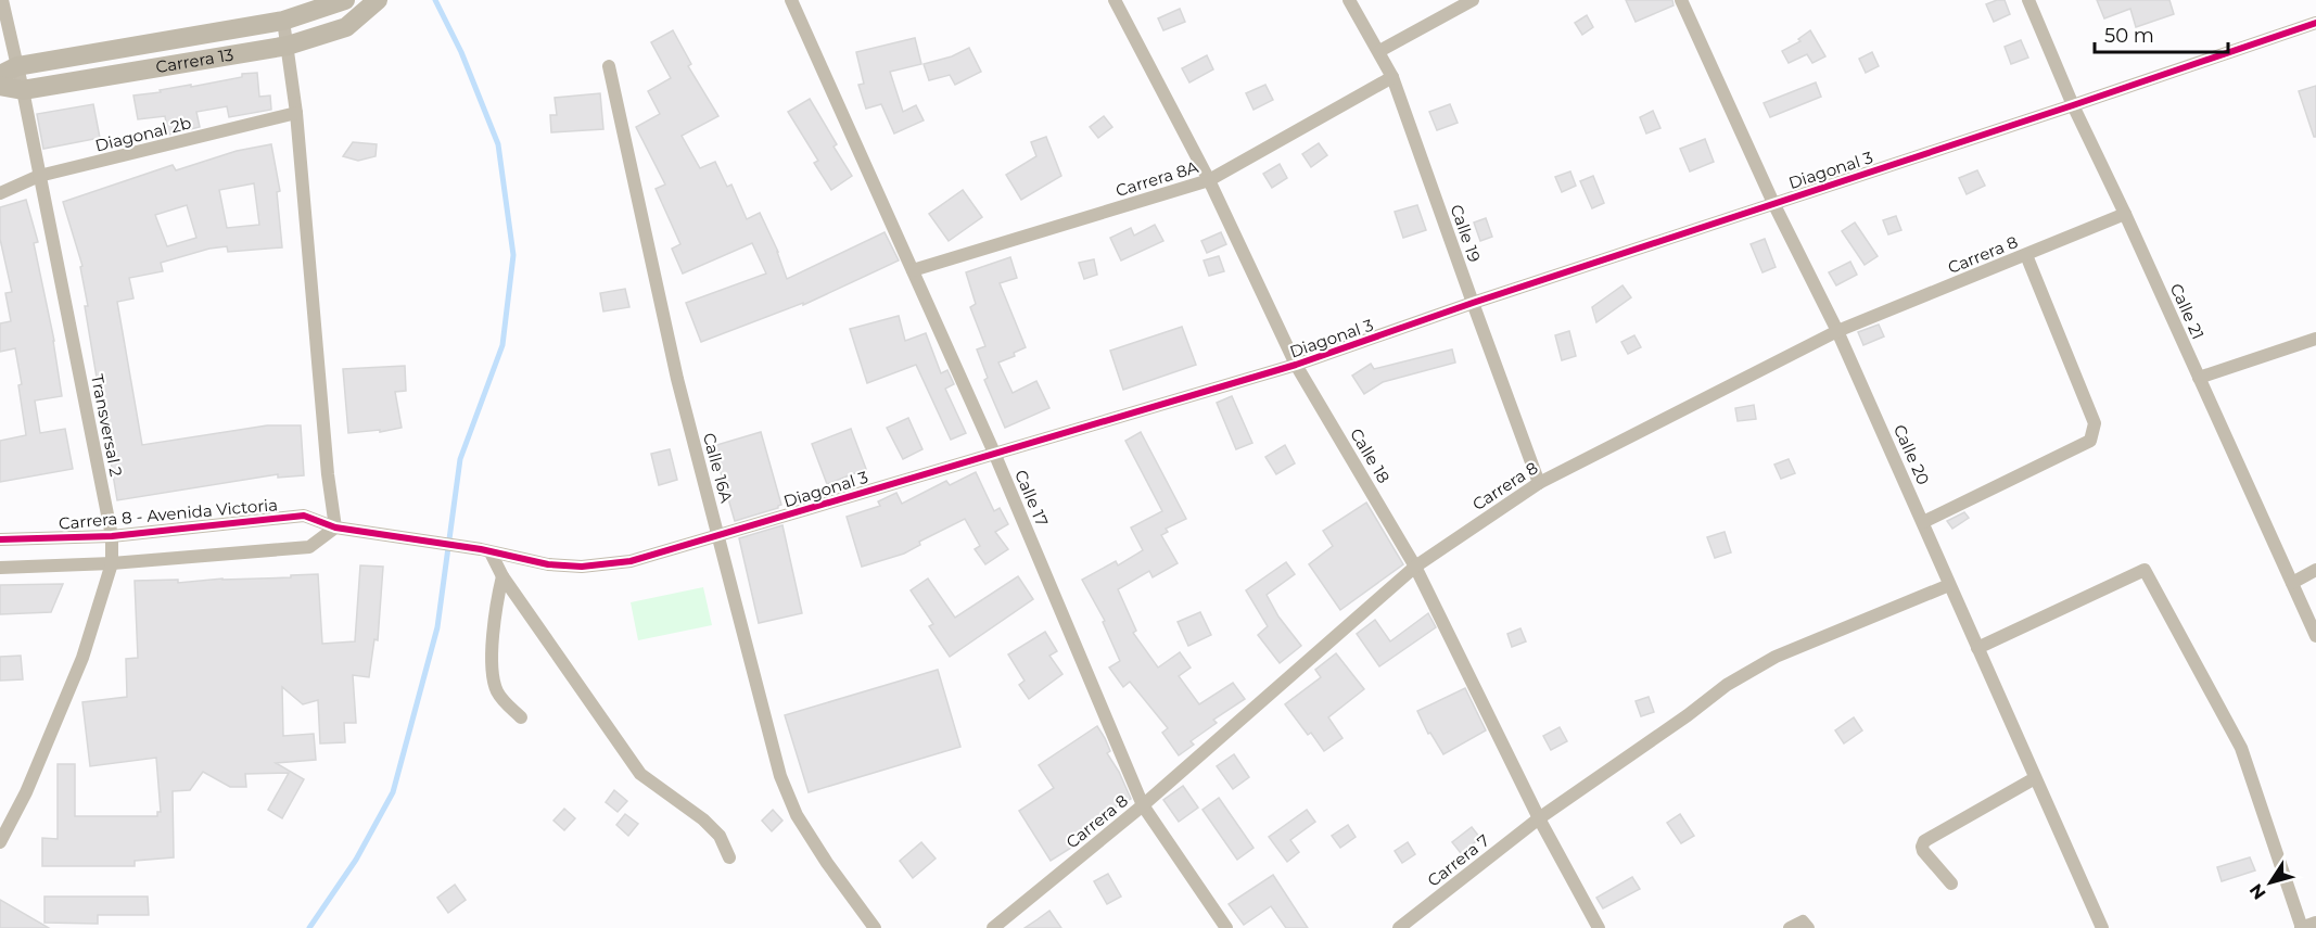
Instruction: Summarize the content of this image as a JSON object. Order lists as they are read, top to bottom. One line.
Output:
{"streets":{"street":["Carrera 13","Diagonal 2b","Diagonal 3","Carrera 8A","Calle 19","Carrera 8","Calle 21","Transversal 2","Calle 20","Calle 18","Calle 16A","Calle 17","Carrera 8 - Avenida Victoria","Carrera 7"]},"crossings":[["Carrera 13","Transversal 2"],["Diagonal 2b","Transversal 2"],["Diagonal 3","Calle 19"],["Diagonal 3","Calle 21"],["Diagonal 3","Calle 20"],["Diagonal 3","Calle 18"],["Diagonal 3","Calle 16A"],["Diagonal 3","Calle 17"],["Diagonal 3","Carrera 8 - Avenida Victoria"],["Carrera 8A","Calle 19"],["Carrera 8A","Calle 18"],["Carrera 8A","Calle 17"],["Calle 19","Carrera 8"],["Carrera 8","Calle 21"],["Carrera 8","Calle 20"],["Carrera 8","Calle 18"],["Carrera 8","Calle 17"],["Transversal 2","Carrera 8 - Avenida Victoria"],["Calle 20","Carrera 7"],["Calle 18","Carrera 7"]],"scale_bar":"50 m","north":"bottom left"}
